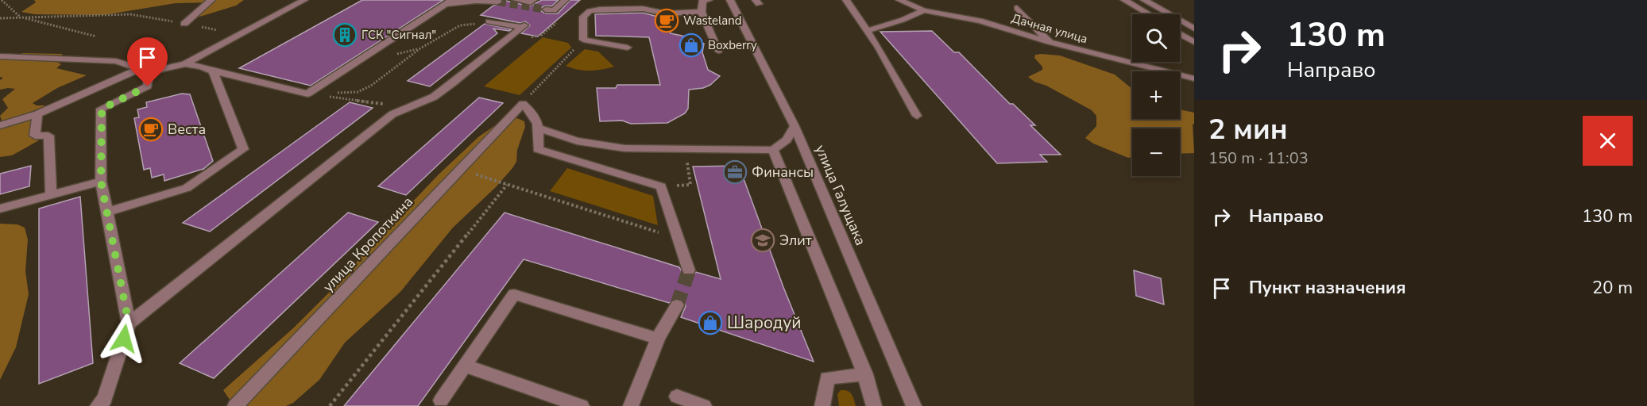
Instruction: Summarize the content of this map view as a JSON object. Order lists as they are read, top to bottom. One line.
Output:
{"streets":{"street":["Дачная улица","улица Галущака","улица Кропоткина"]},"places":{"cafe":["Wasteland","Веста"],"building":["ГСК \"Сигнал\""],"shop":["Boxberry","Шародуй"],"office":["Финансы"],"school or university":["Элит"]},"page":{"turn":["130 m","Направо"],"map_buttons":["+","−"],"heading":["2 мин","150 m · 11:03"],"list":[{"name":"Направо","value":"130 m"},{"name":"Пункт назначения","value":"20 m"}]}}
